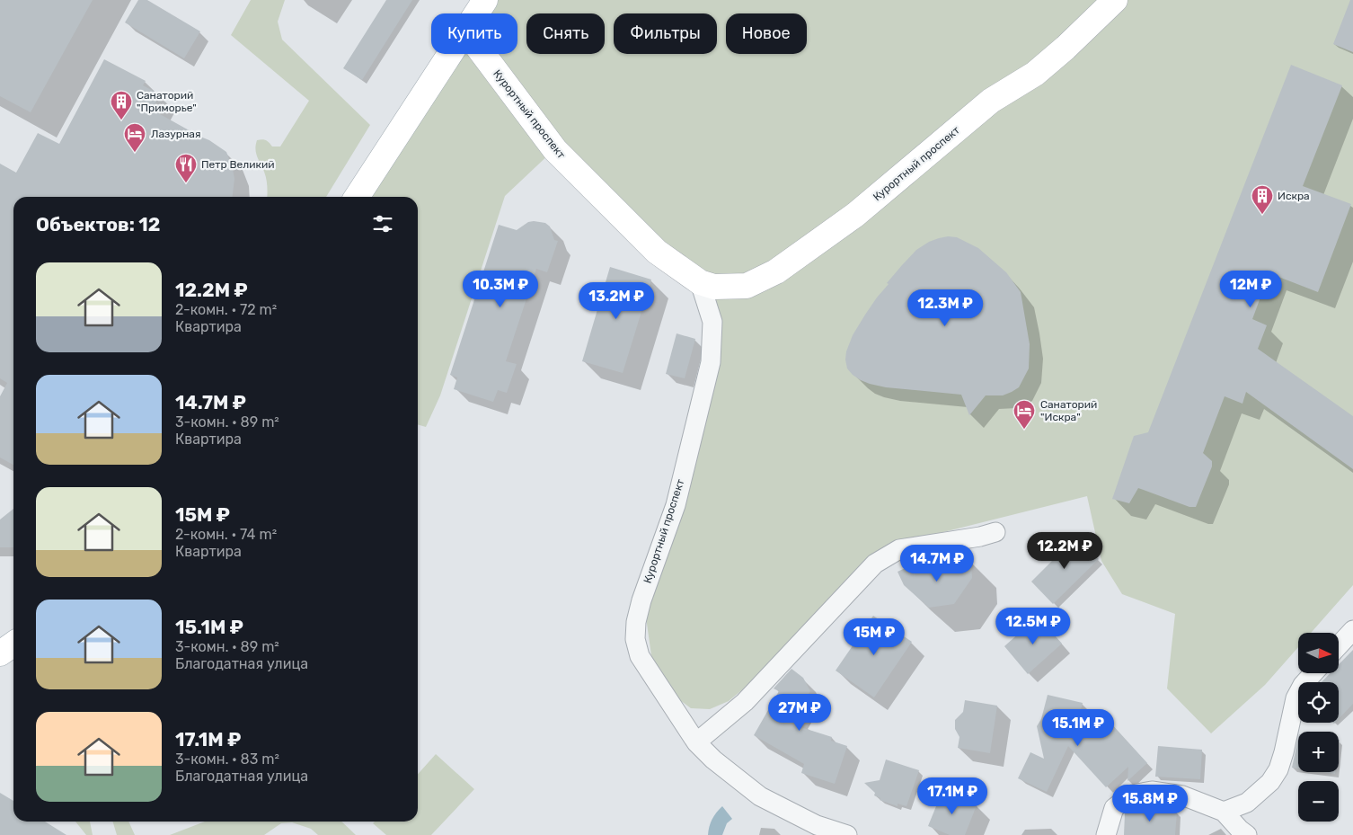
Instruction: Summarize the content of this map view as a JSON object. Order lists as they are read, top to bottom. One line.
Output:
{"streets":{"street":["Курортный проспект"]},"places":{"building":["Санаторий \"Приморье\"","Искра"],"hotel":["Лазурная","Санаторий \"Искра\""],"restaurant":["Петр Великий"]},"north":"right","page":{"chip":["Купить","Снять","Фильтры","Новое"],"heading":"Объектов: 12","list":[{"name":"12.2M ₽","note":"2-комн. · 72 m² · Квартира"},{"name":"14.7M ₽","note":"3-комн. · 89 m² · Квартира"},{"name":"15M ₽","note":"2-комн. · 74 m² · Квартира"},{"name":"15.1M ₽","note":"3-комн. · 89 m² · Благодатная улица"},{"name":"17.1M ₽","note":"3-комн. · 83 m² · Благодатная улица"}],"price":["10.3M ₽","12M ₽","13.2M ₽","12.3M ₽","12.2M ₽","14.7M ₽","12.5M ₽","15M ₽","27M ₽","15.1M ₽","17.1M ₽","15.8M ₽"],"map_buttons":["+","−"]}}
